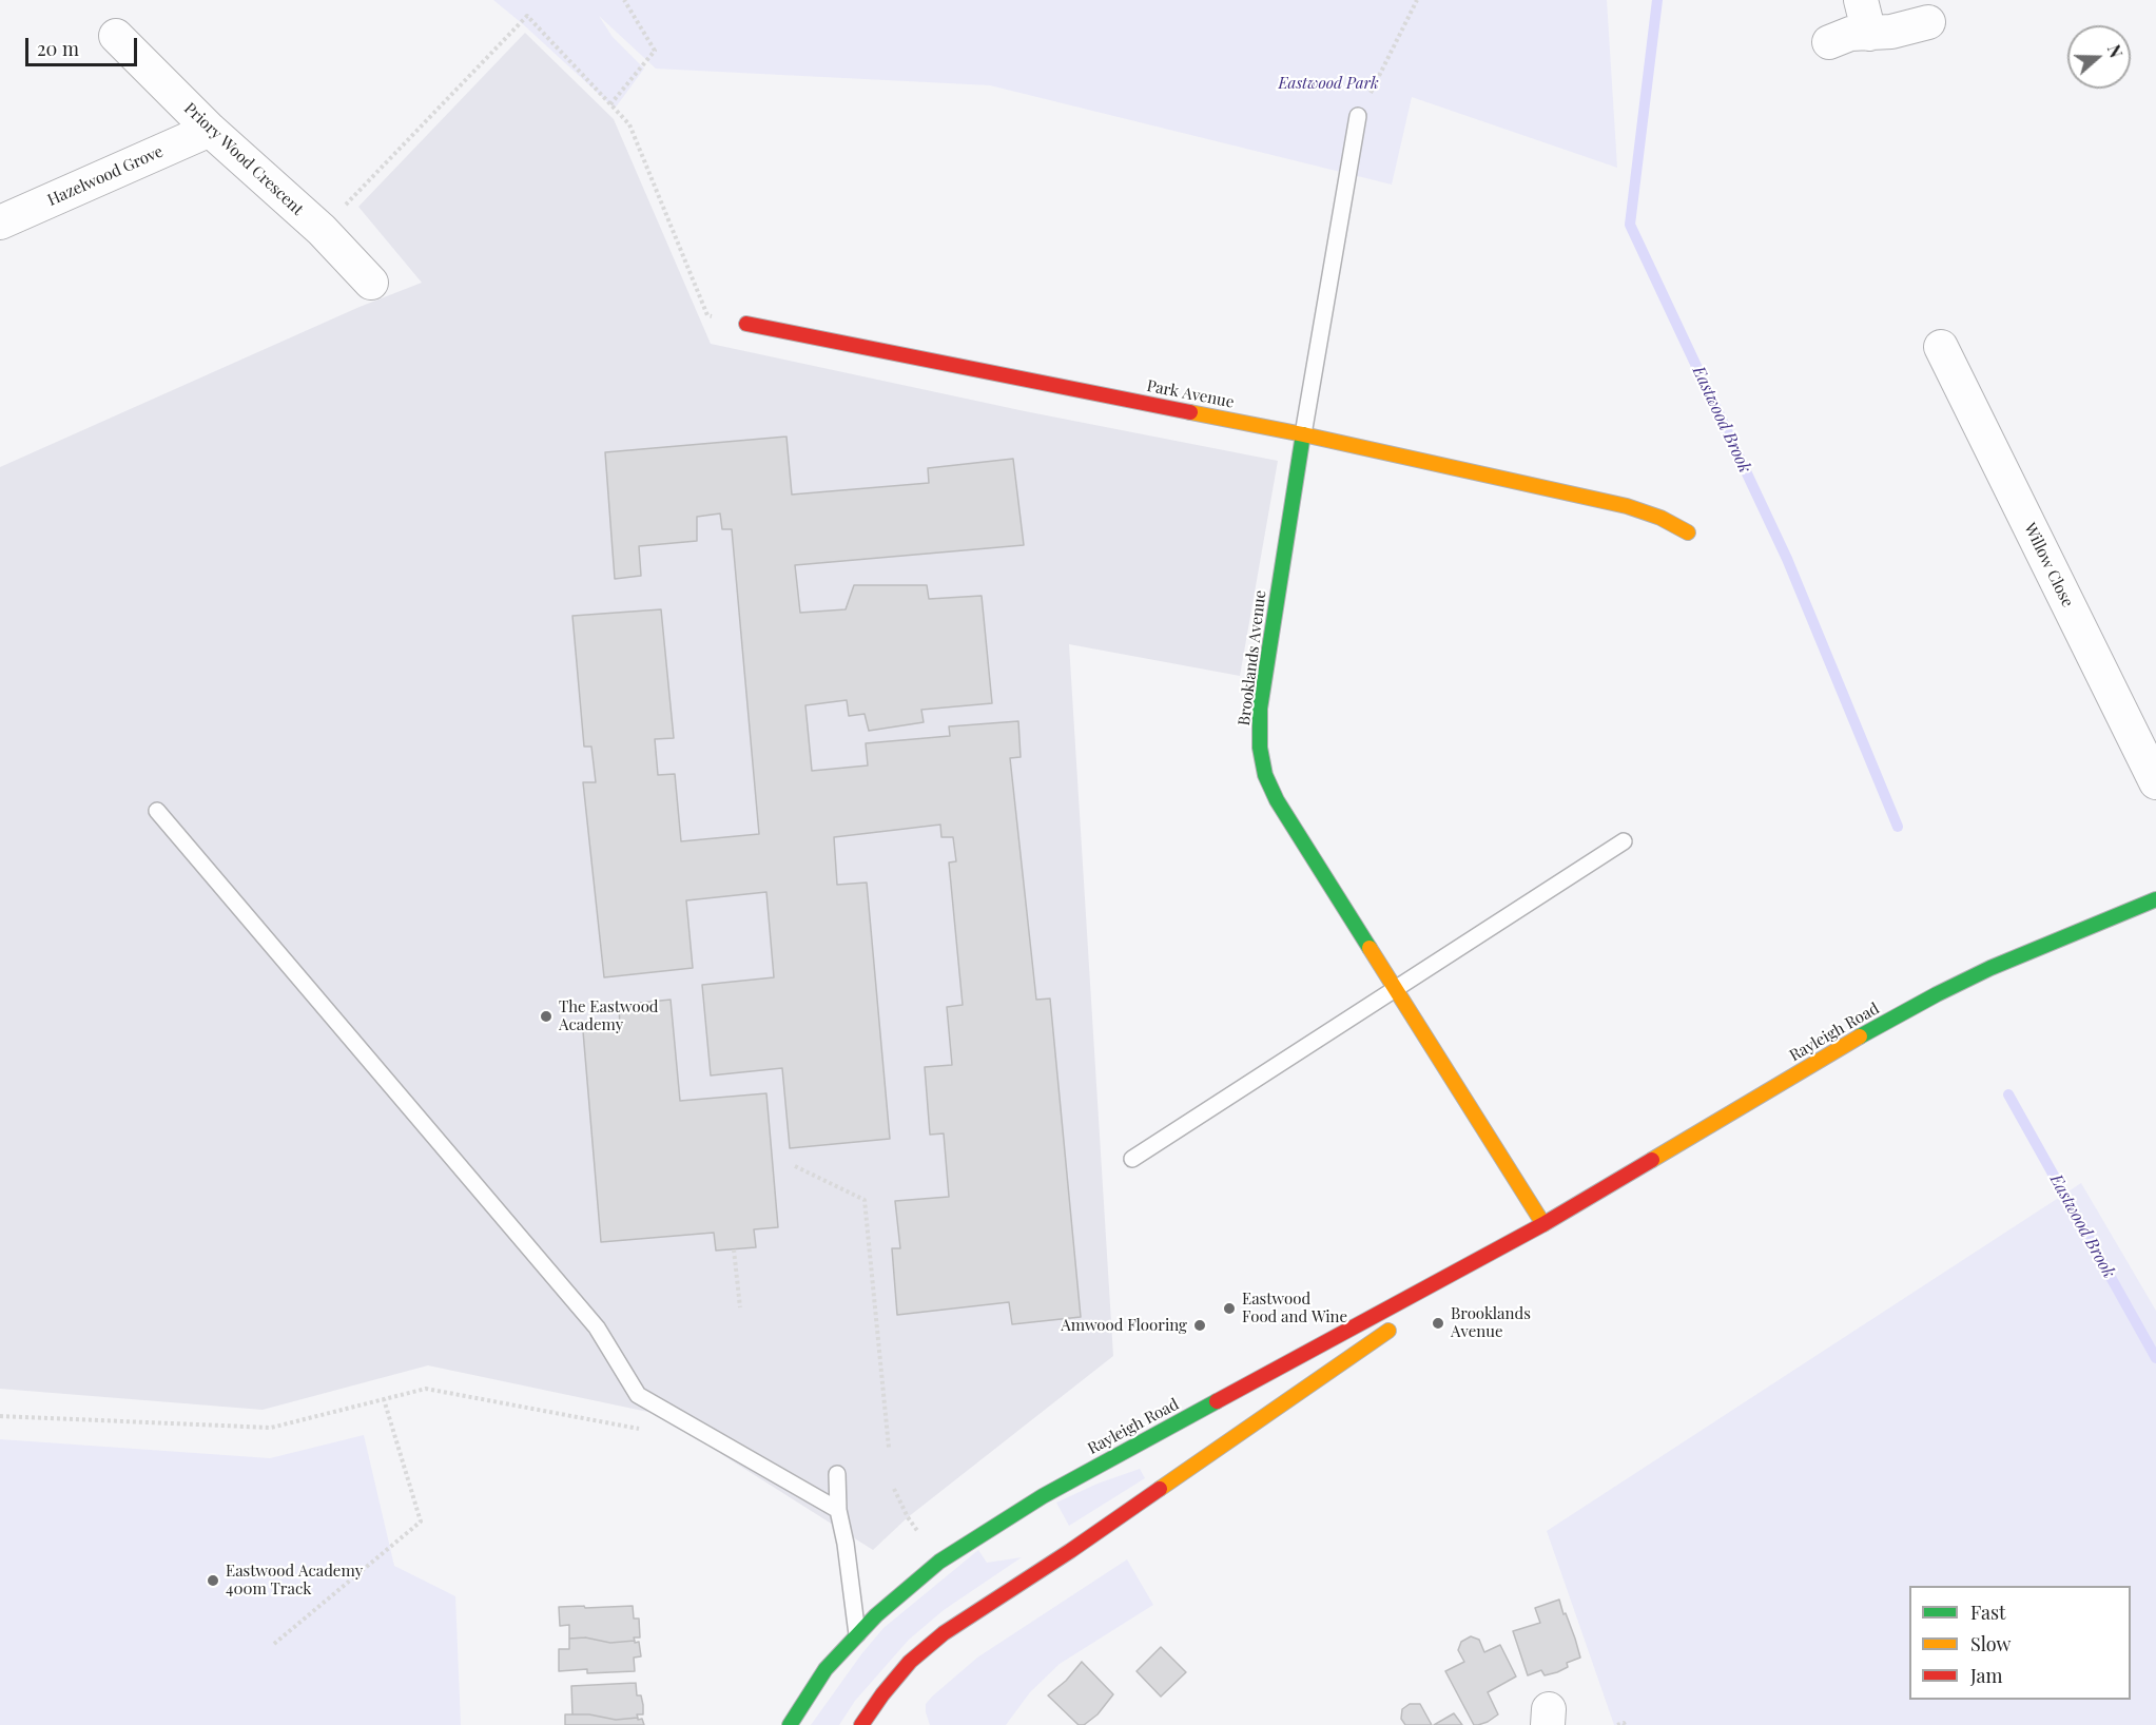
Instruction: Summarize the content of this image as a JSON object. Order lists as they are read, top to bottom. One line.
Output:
{"streets":{"main road":["Park Avenue","Brooklands Avenue","Rayleigh Road"],"street":["Priory Wood Crescent","Hazelwood Grove","Willow Close"]},"crossings":[["Priory Wood Crescent","Hazelwood Grove"],["Park Avenue","Brooklands Avenue"],["Brooklands Avenue","Rayleigh Road"]],"water":["Eastwood Brook"],"parks":["Eastwood Park"],"places":["The Eastwood Academy","Eastwood Food and Wine","Brooklands Avenue","Amwood Flooring","Eastwood Academy 400m Track"],"legend":["Fast","Slow","Jam"],"scale_bar":"20 m","north":"right"}
